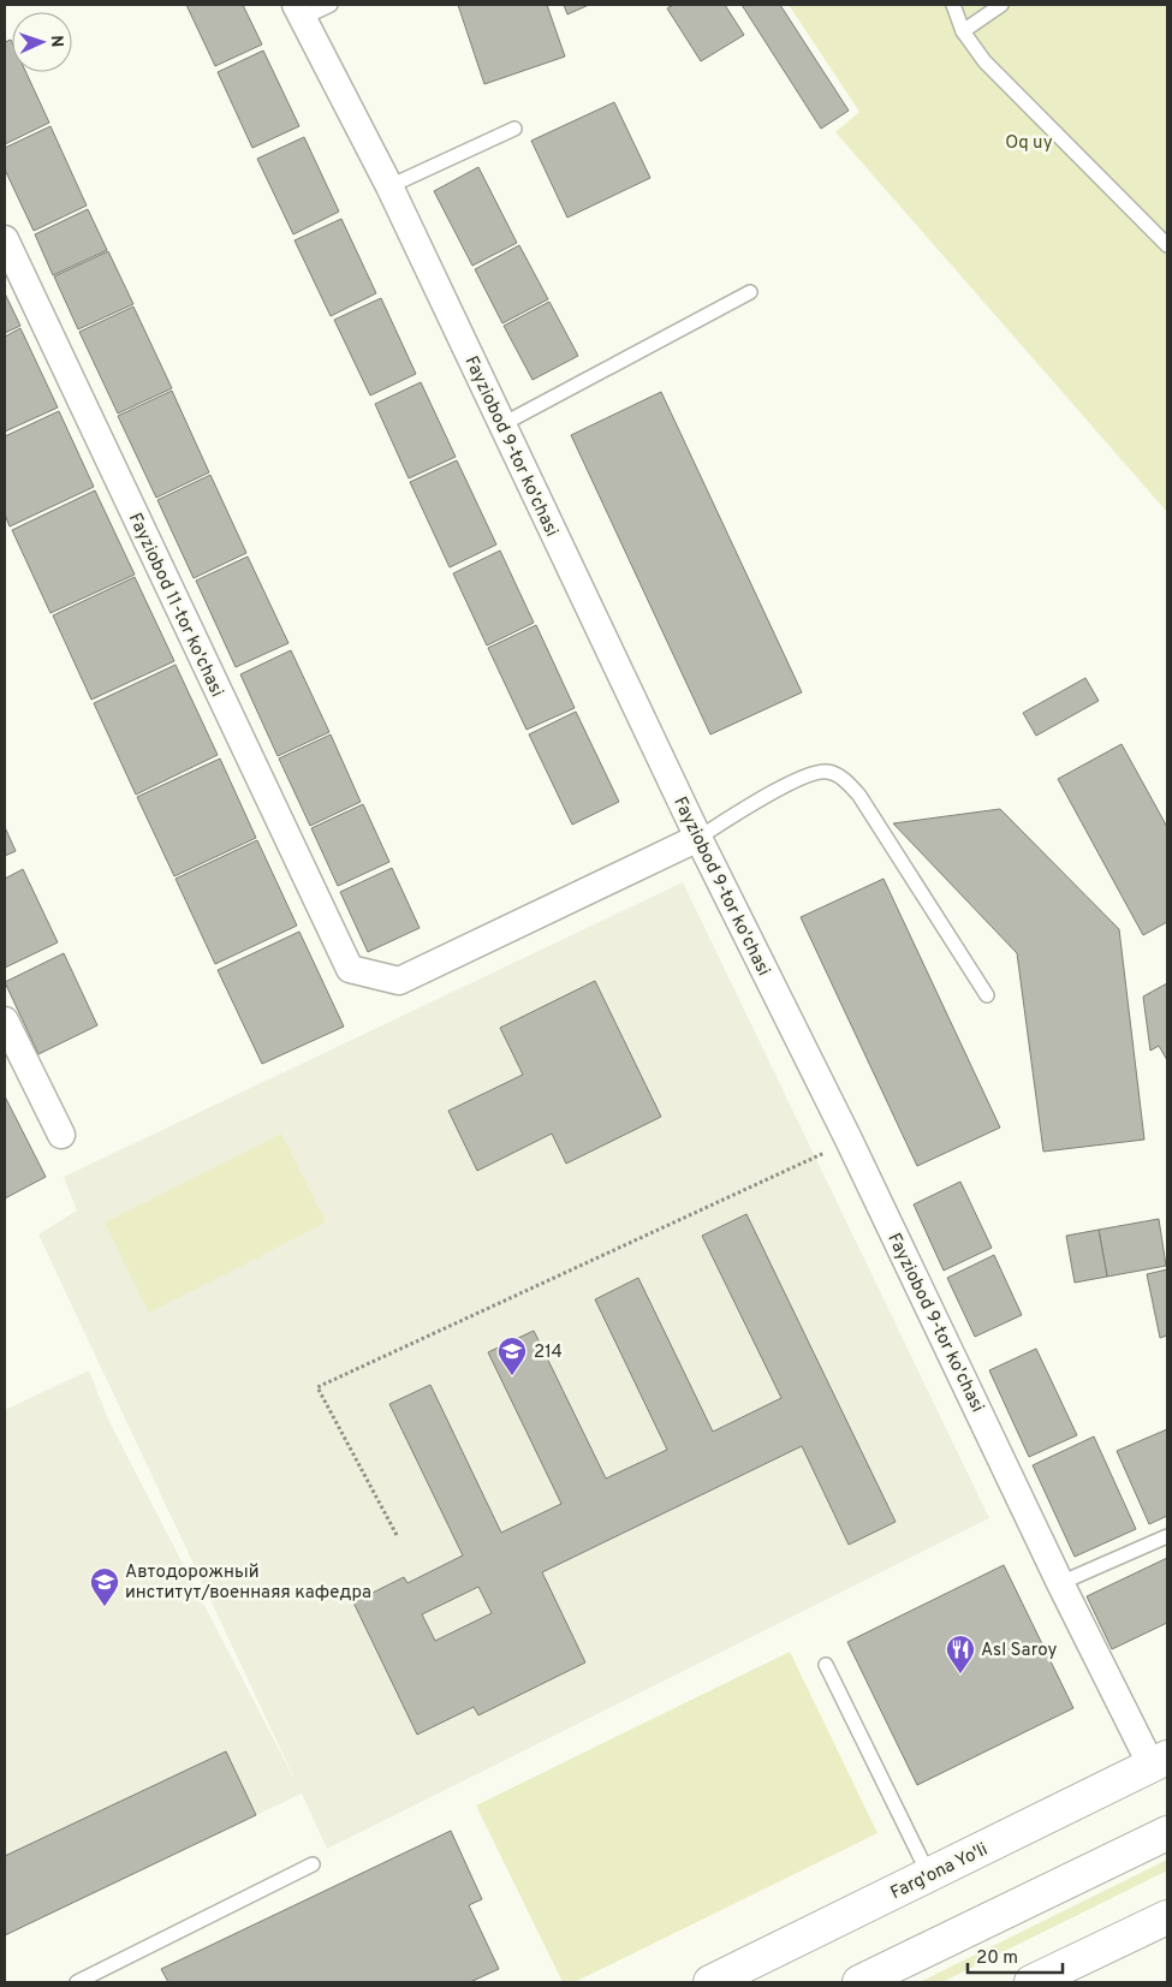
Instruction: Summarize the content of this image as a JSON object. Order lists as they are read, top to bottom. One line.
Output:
{"streets":{"main road":["Farg'ona Yo'li"],"street":["Fayziobod 9-tor ko'chasi","Fayziobod 11-tor ko'chasi"]},"crossings":[["Fayziobod 9-tor ko'chasi","Fayziobod 11-tor ko'chasi"],["Fayziobod 9-tor ko'chasi","Farg'ona Yo'li"]],"parks":["Oq uy"],"places":{"school or university":["214","Автодорожный институт/военнаяя кафедра"],"restaurant":["Asl Saroy"]},"scale_bar":"20 m","north":"right"}
